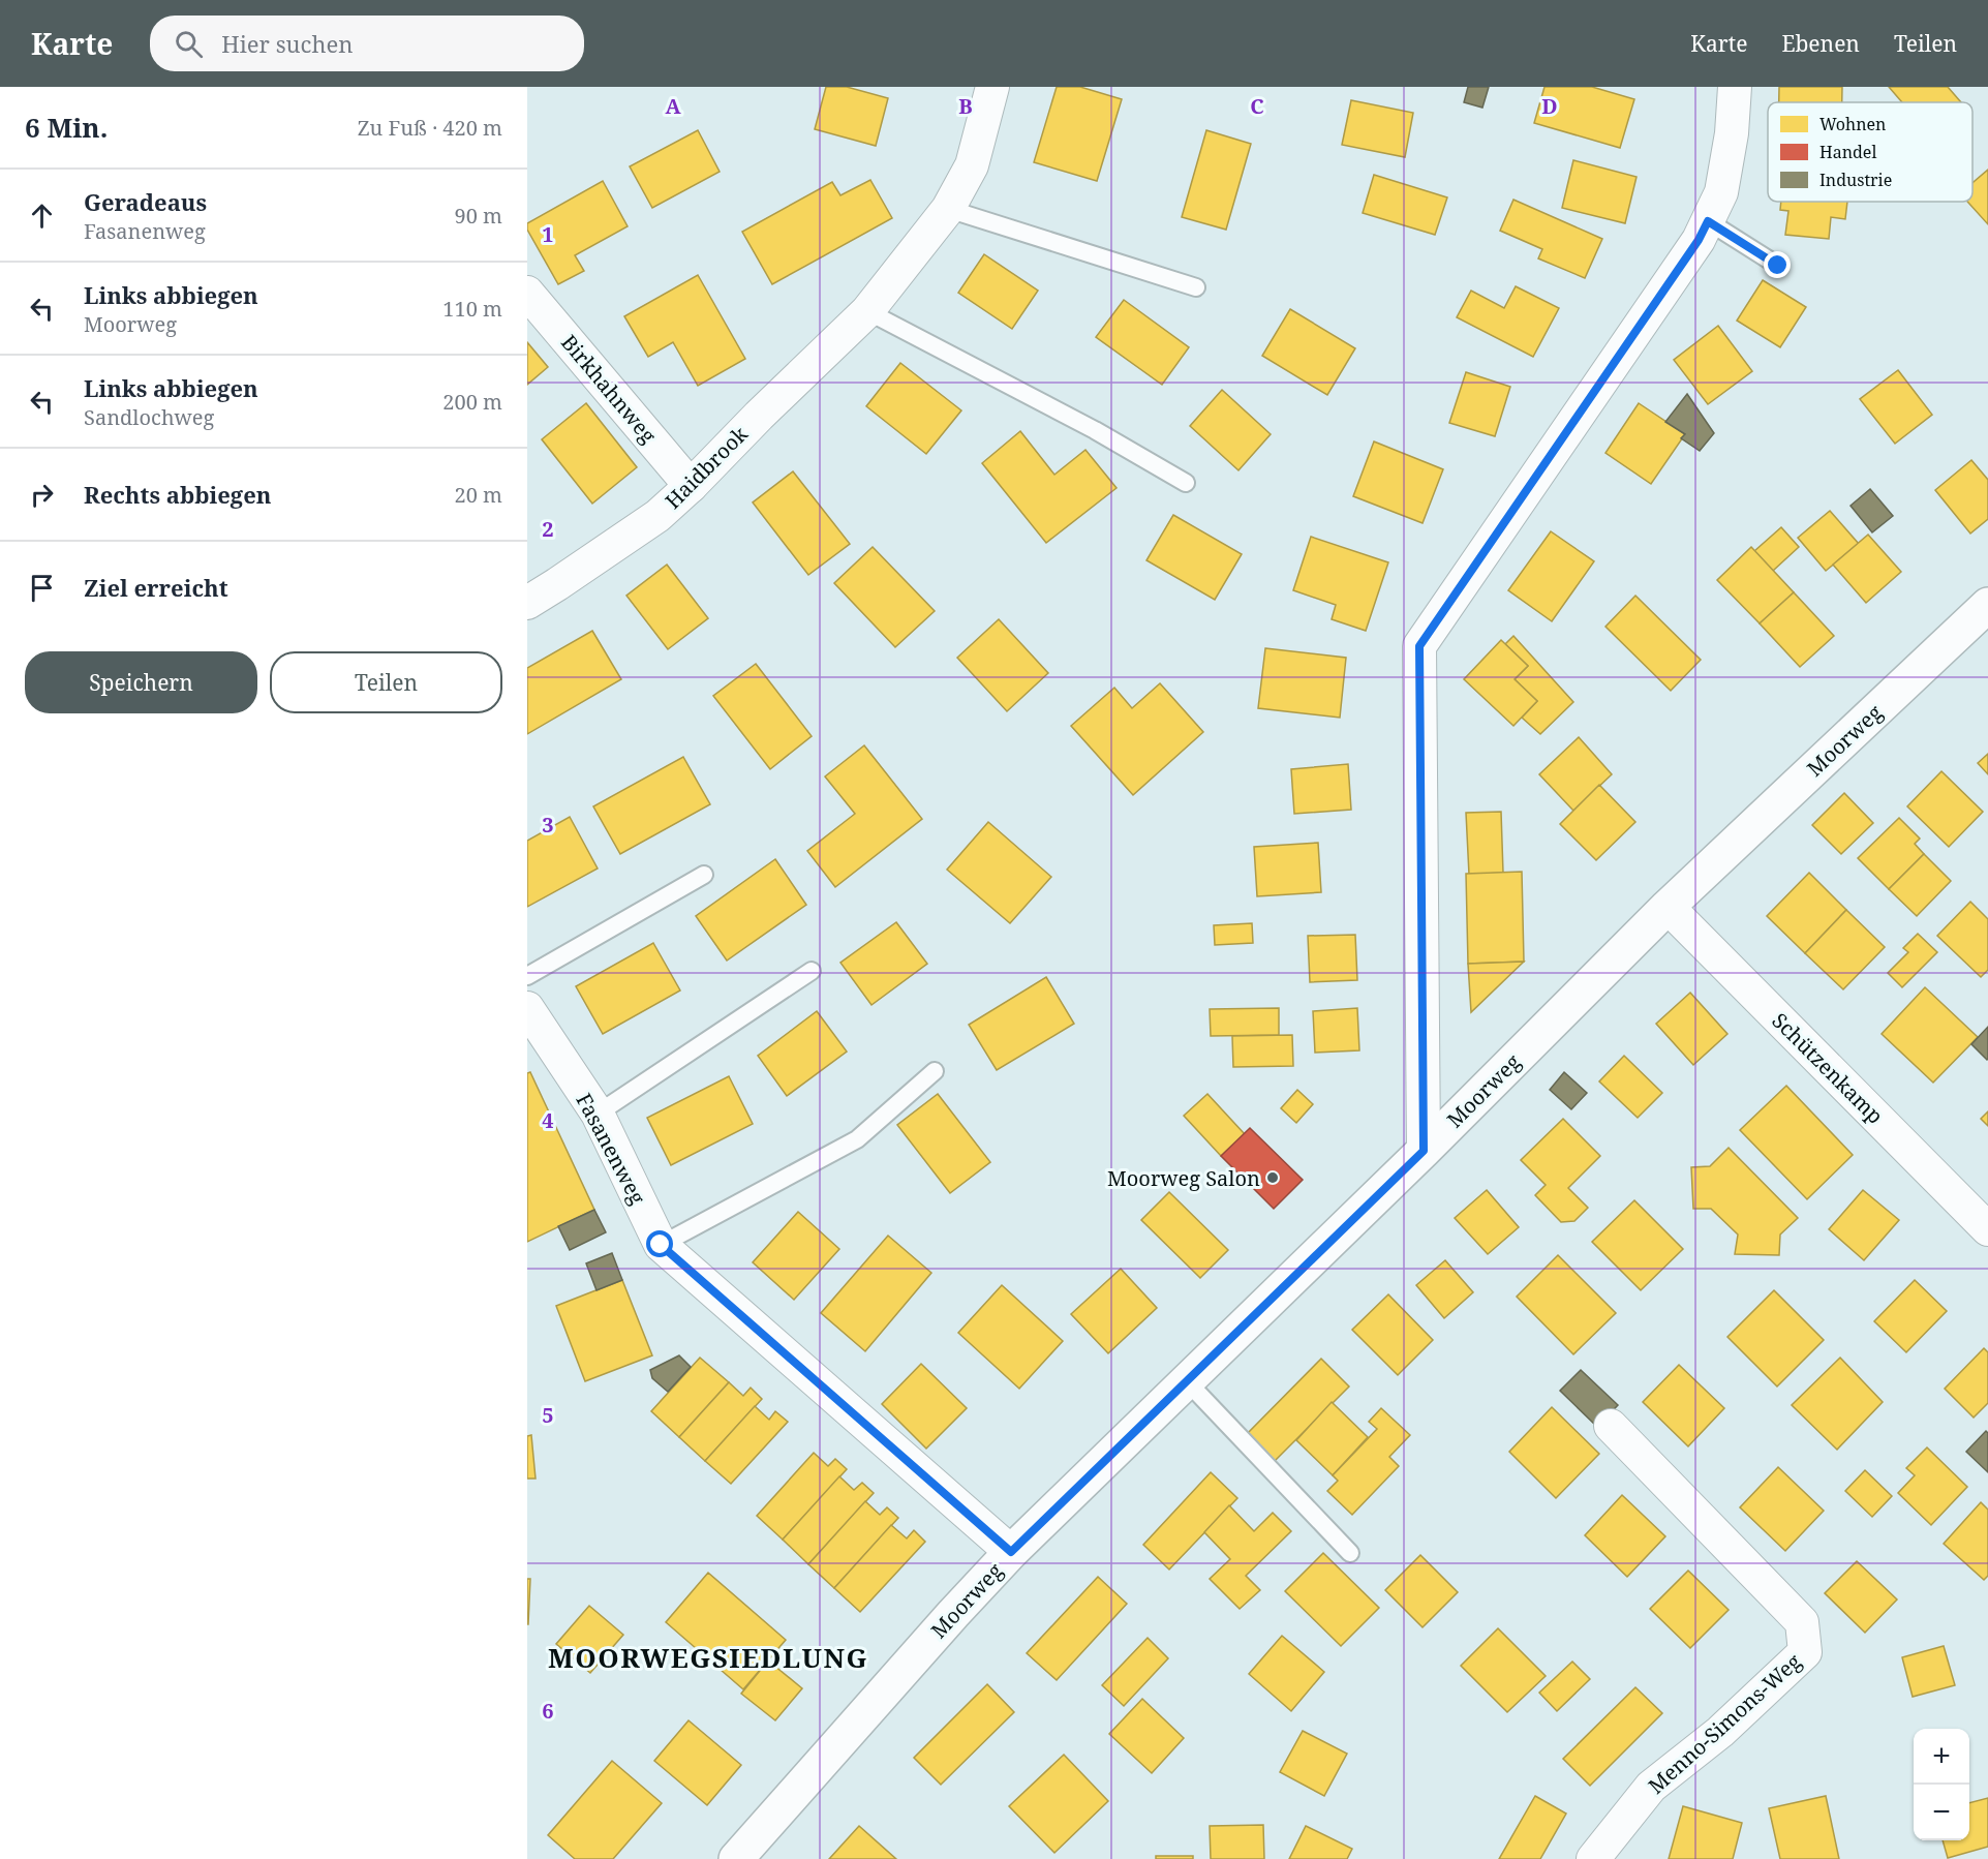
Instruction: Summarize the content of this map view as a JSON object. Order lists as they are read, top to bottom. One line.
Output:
{"streets":{"street":["Birkhahnweg","Haidbrook","Moorweg","Schützenkamp","Fasanenweg","Menno-Simons-Weg"]},"crossings":[["Birkhahnweg","Haidbrook"],["Moorweg","Schützenkamp"],["Moorweg","Fasanenweg"]],"districts":["MOORWEGSIEDLUNG"],"places":["Moorweg Salon"],"legend":["Wohnen","Handel","Industrie"],"page":{"header":"Karte","search":"Hier suchen","nav":["Karte","Ebenen","Teilen"],"heading":["6 Min.","Zu Fuß · 420 m"],"list":[["Geradeaus","Fasanenweg","90 m"],["Links abbiegen","Moorweg","110 m"],["Links abbiegen","Sandlochweg","200 m"],["Rechts abbiegen","20 m"],"Ziel erreicht"],"buttons":["Speichern","Teilen"],"map_buttons":["+","−"]},"grid":{"columns":["A","B","C","D"],"rows":["1","2","3","4","5","6"]}}
